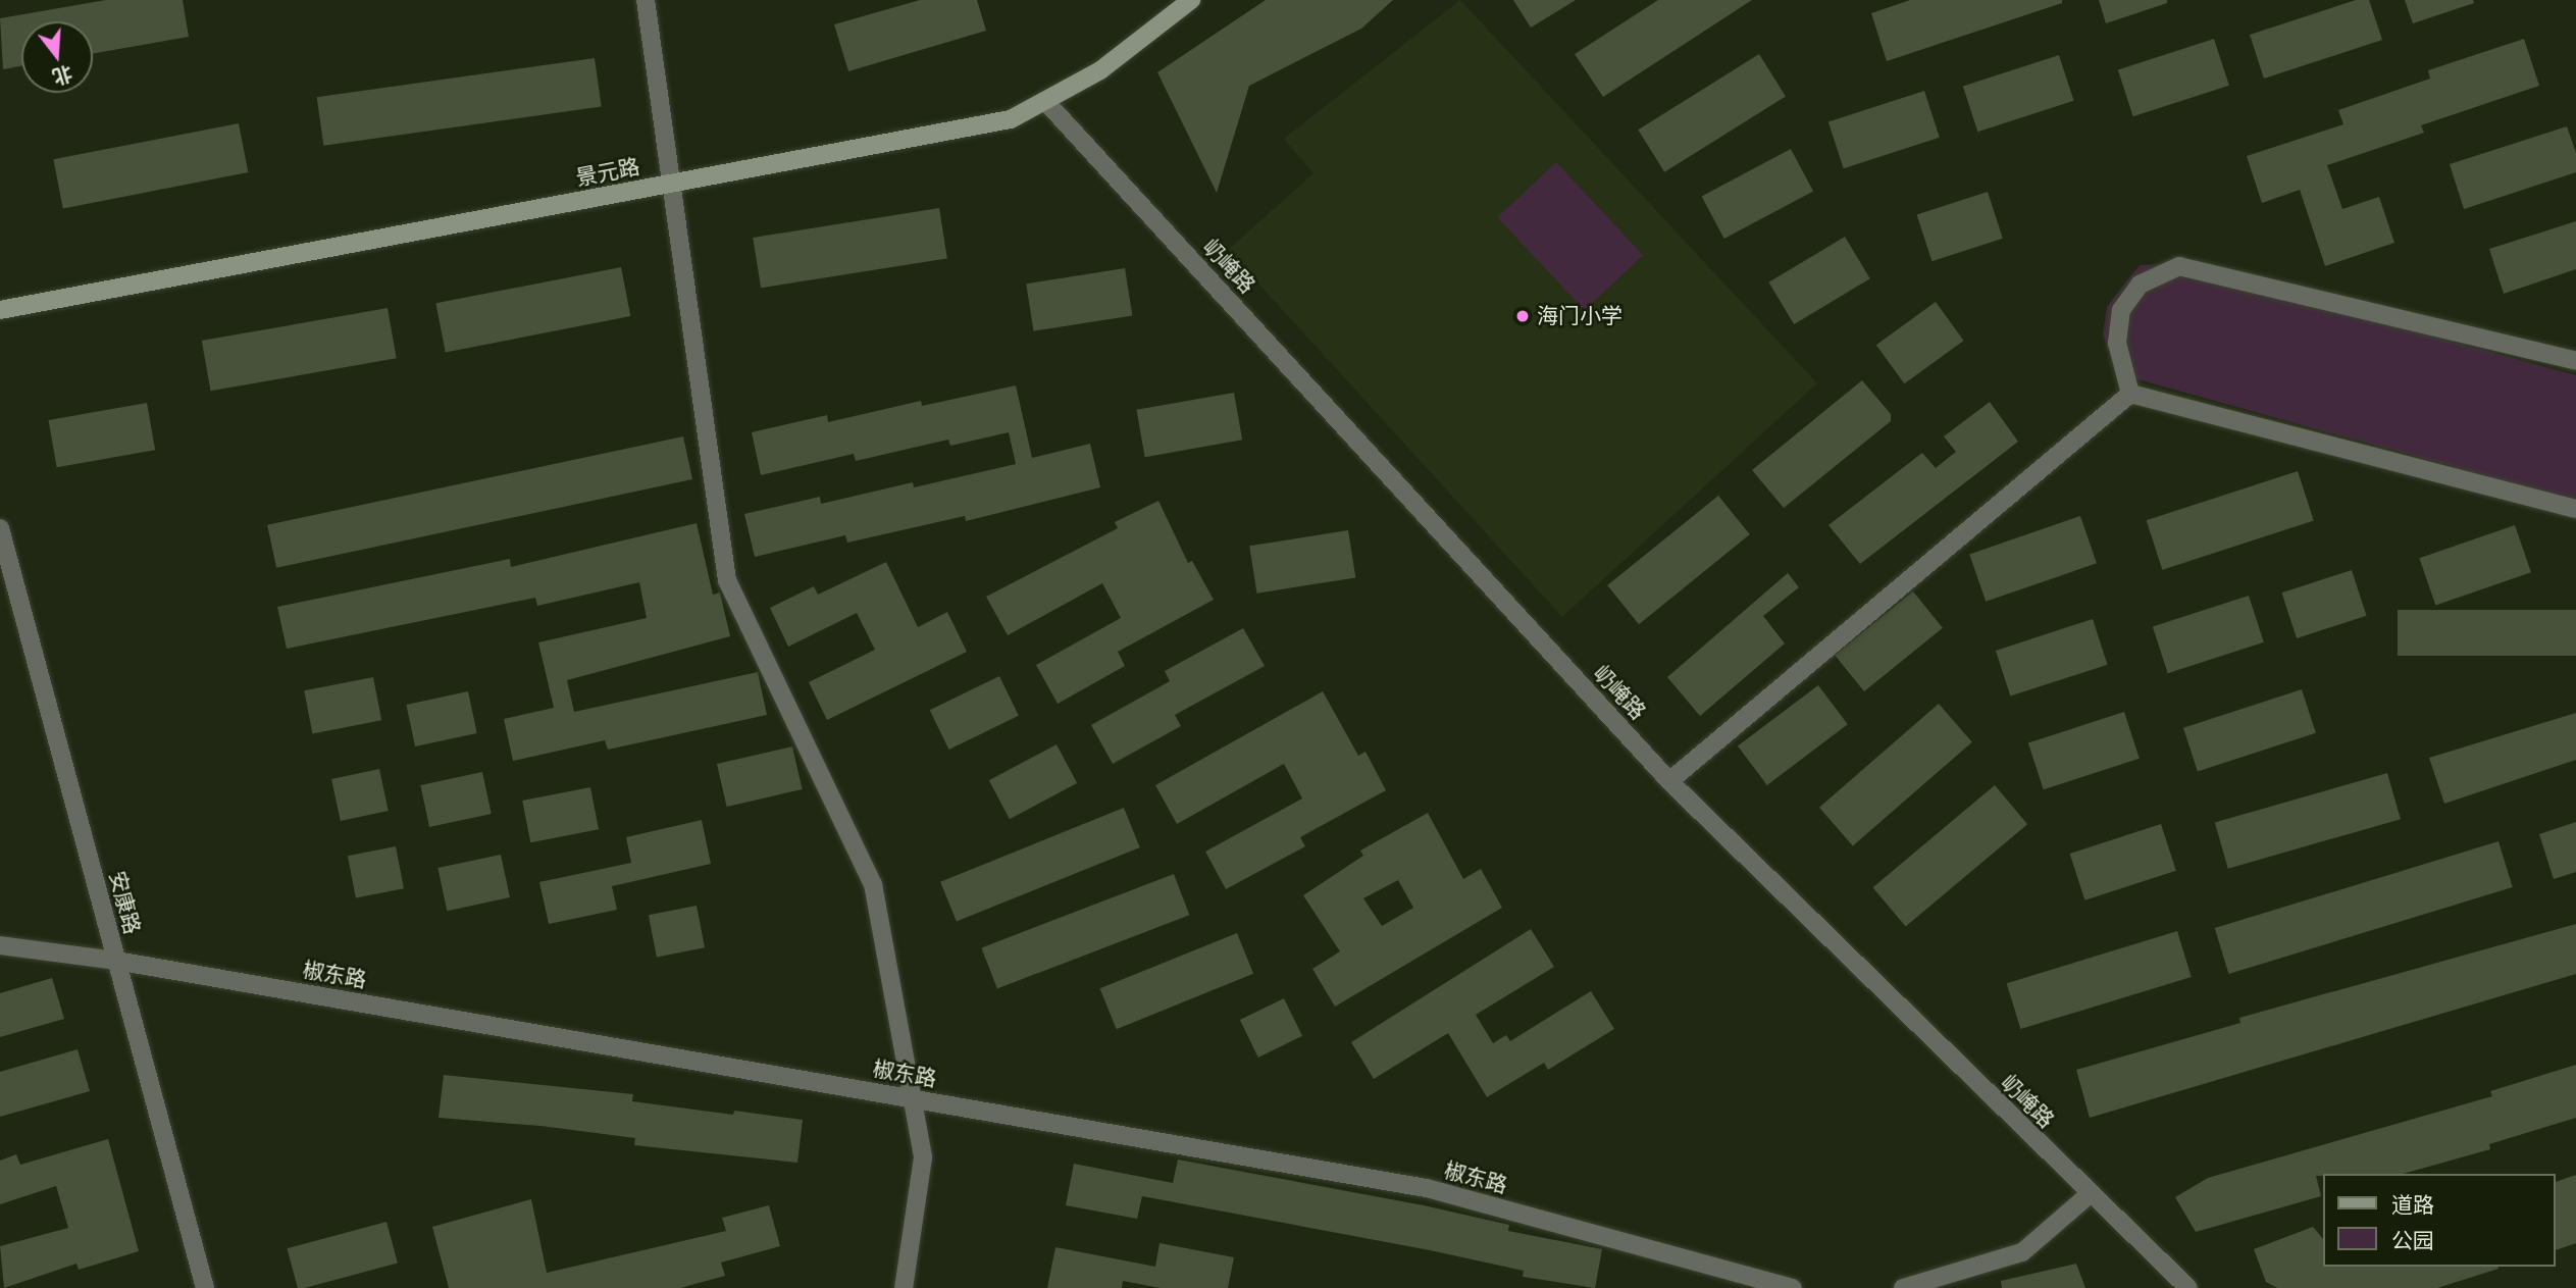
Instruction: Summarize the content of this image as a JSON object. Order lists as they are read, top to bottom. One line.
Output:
{"streets":{"main road":["景元路"],"street":["屷崦路","安康路","椒东路"]},"crossings":[["景元路","屷崦路"],["安康路","椒东路"]],"places":["海门小学"],"legend":["道路","公园"],"north":"bottom"}
